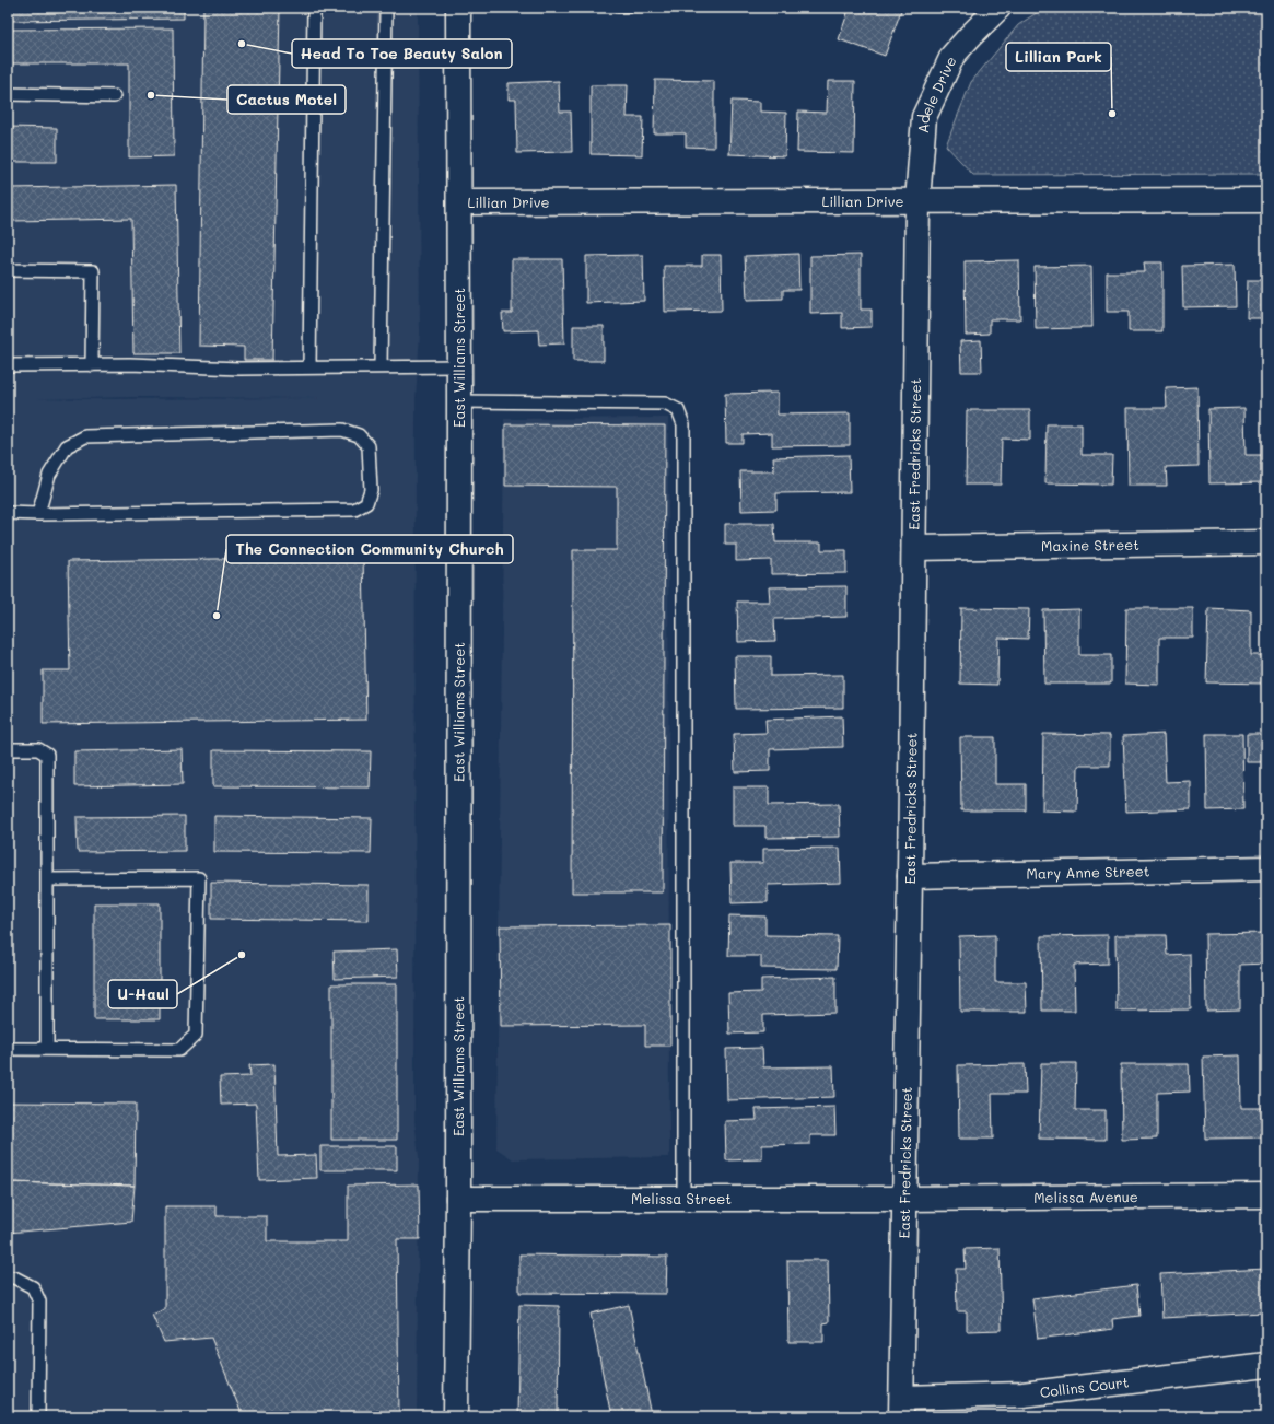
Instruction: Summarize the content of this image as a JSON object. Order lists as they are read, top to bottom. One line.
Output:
{"streets":{"street":["Adele Drive","Lillian Drive","East Williams Street","East Fredricks Street","Maxine Street","Mary Anne Street","Melissa Avenue","Melissa Street","Collins Court"]},"crossings":[["Adele Drive","Lillian Drive"],["Adele Drive","East Fredricks Street"],["Lillian Drive","East Williams Street"],["Lillian Drive","East Fredricks Street"],["East Williams Street","Melissa Street"],["East Fredricks Street","Maxine Street"],["East Fredricks Street","Mary Anne Street"],["East Fredricks Street","Melissa Avenue"],["East Fredricks Street","Melissa Street"],["East Fredricks Street","Collins Court"],["Melissa Avenue","Melissa Street"]],"places":["Head To Toe Beauty Salon","Cactus Motel","Lillian Park","The Connection Community Church","U-Haul"]}
